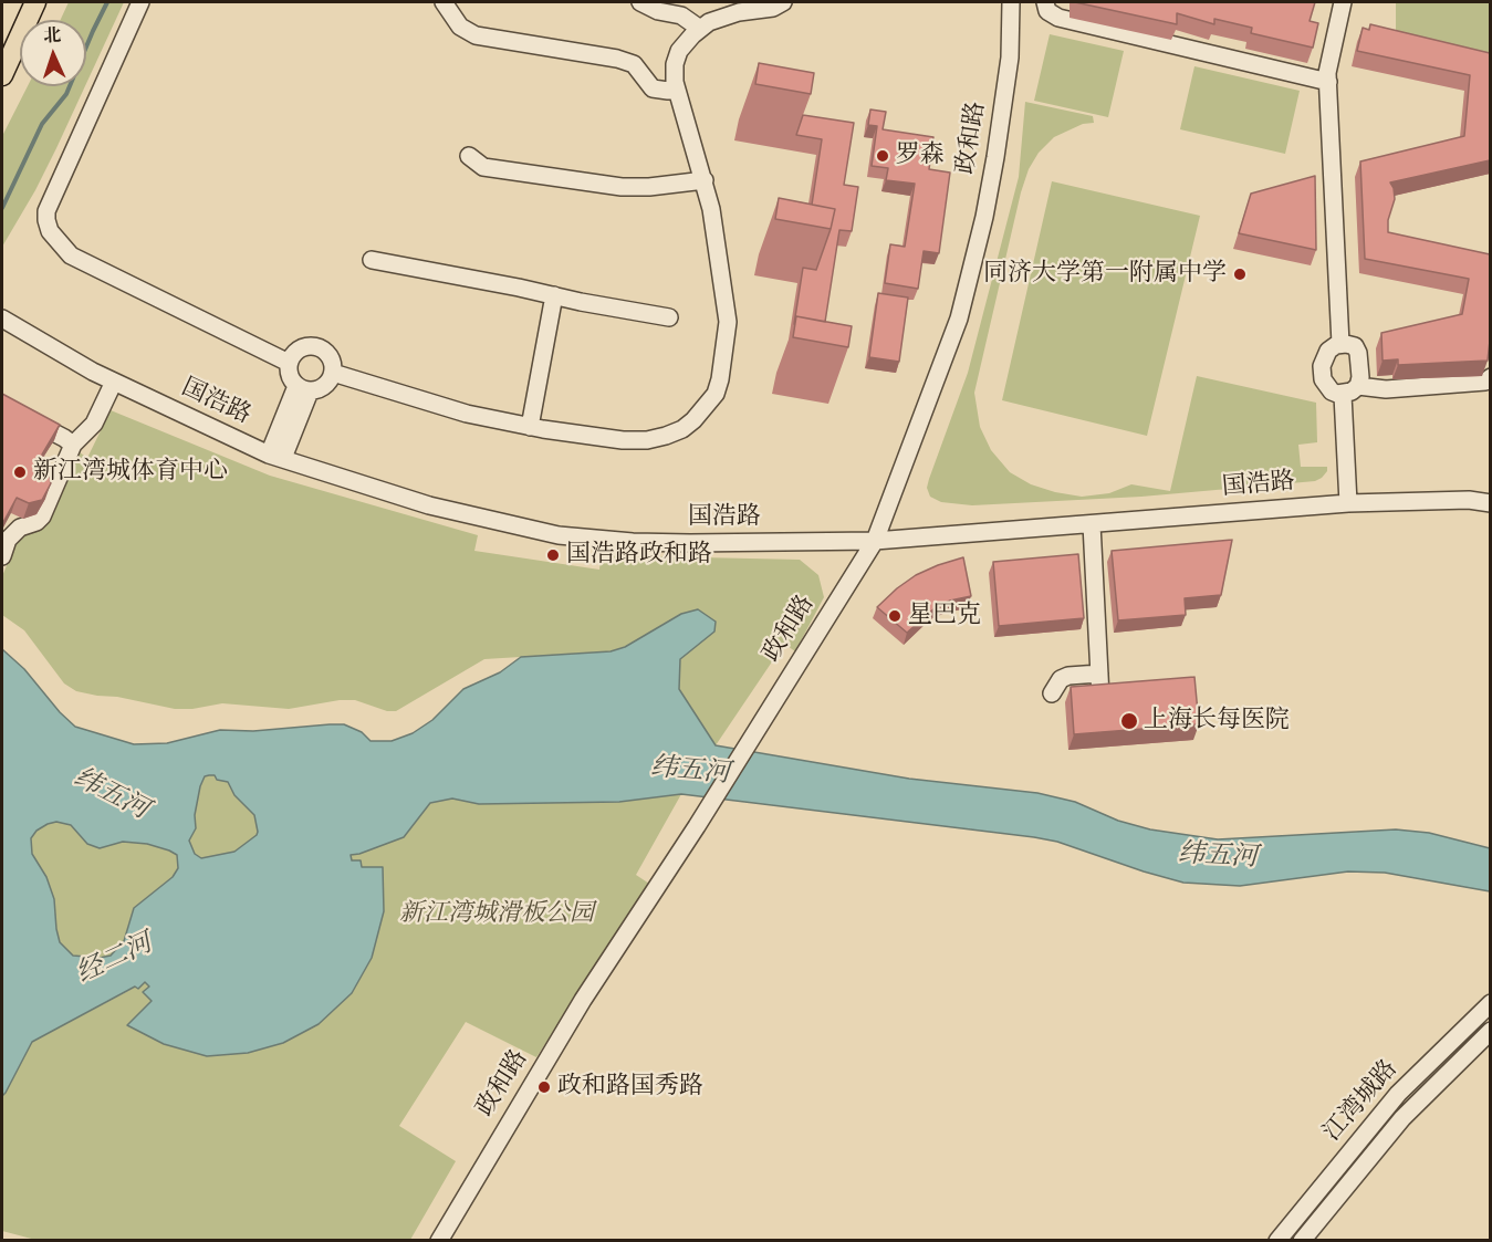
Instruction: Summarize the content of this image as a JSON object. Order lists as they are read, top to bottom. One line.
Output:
{"streets":{"street":["政和路","国浩路","江湾城路"]},"crossings":[["政和路","国浩路"]],"water":["纬五河","经二河"],"parks":["新江湾城滑板公园"],"places":["罗森","同济大学第一附属中学","新江湾城体育中心","国浩路政和路","星巴克","上海长每医院","政和路国秀路"],"north":"top"}
